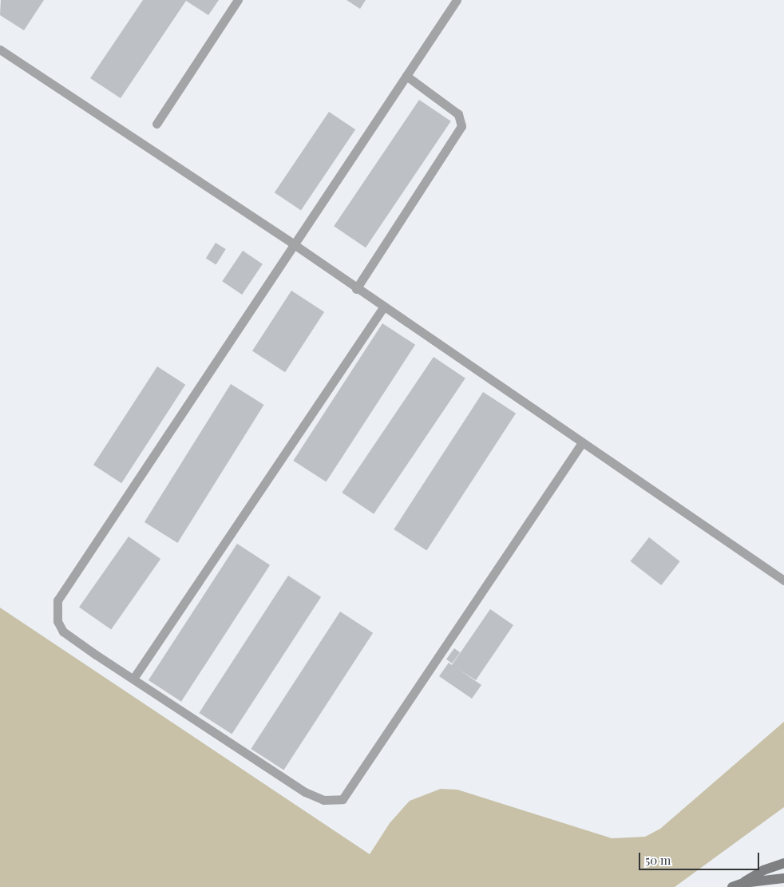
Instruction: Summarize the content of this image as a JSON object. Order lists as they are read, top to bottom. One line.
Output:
{"scale_bar":"50 m"}
